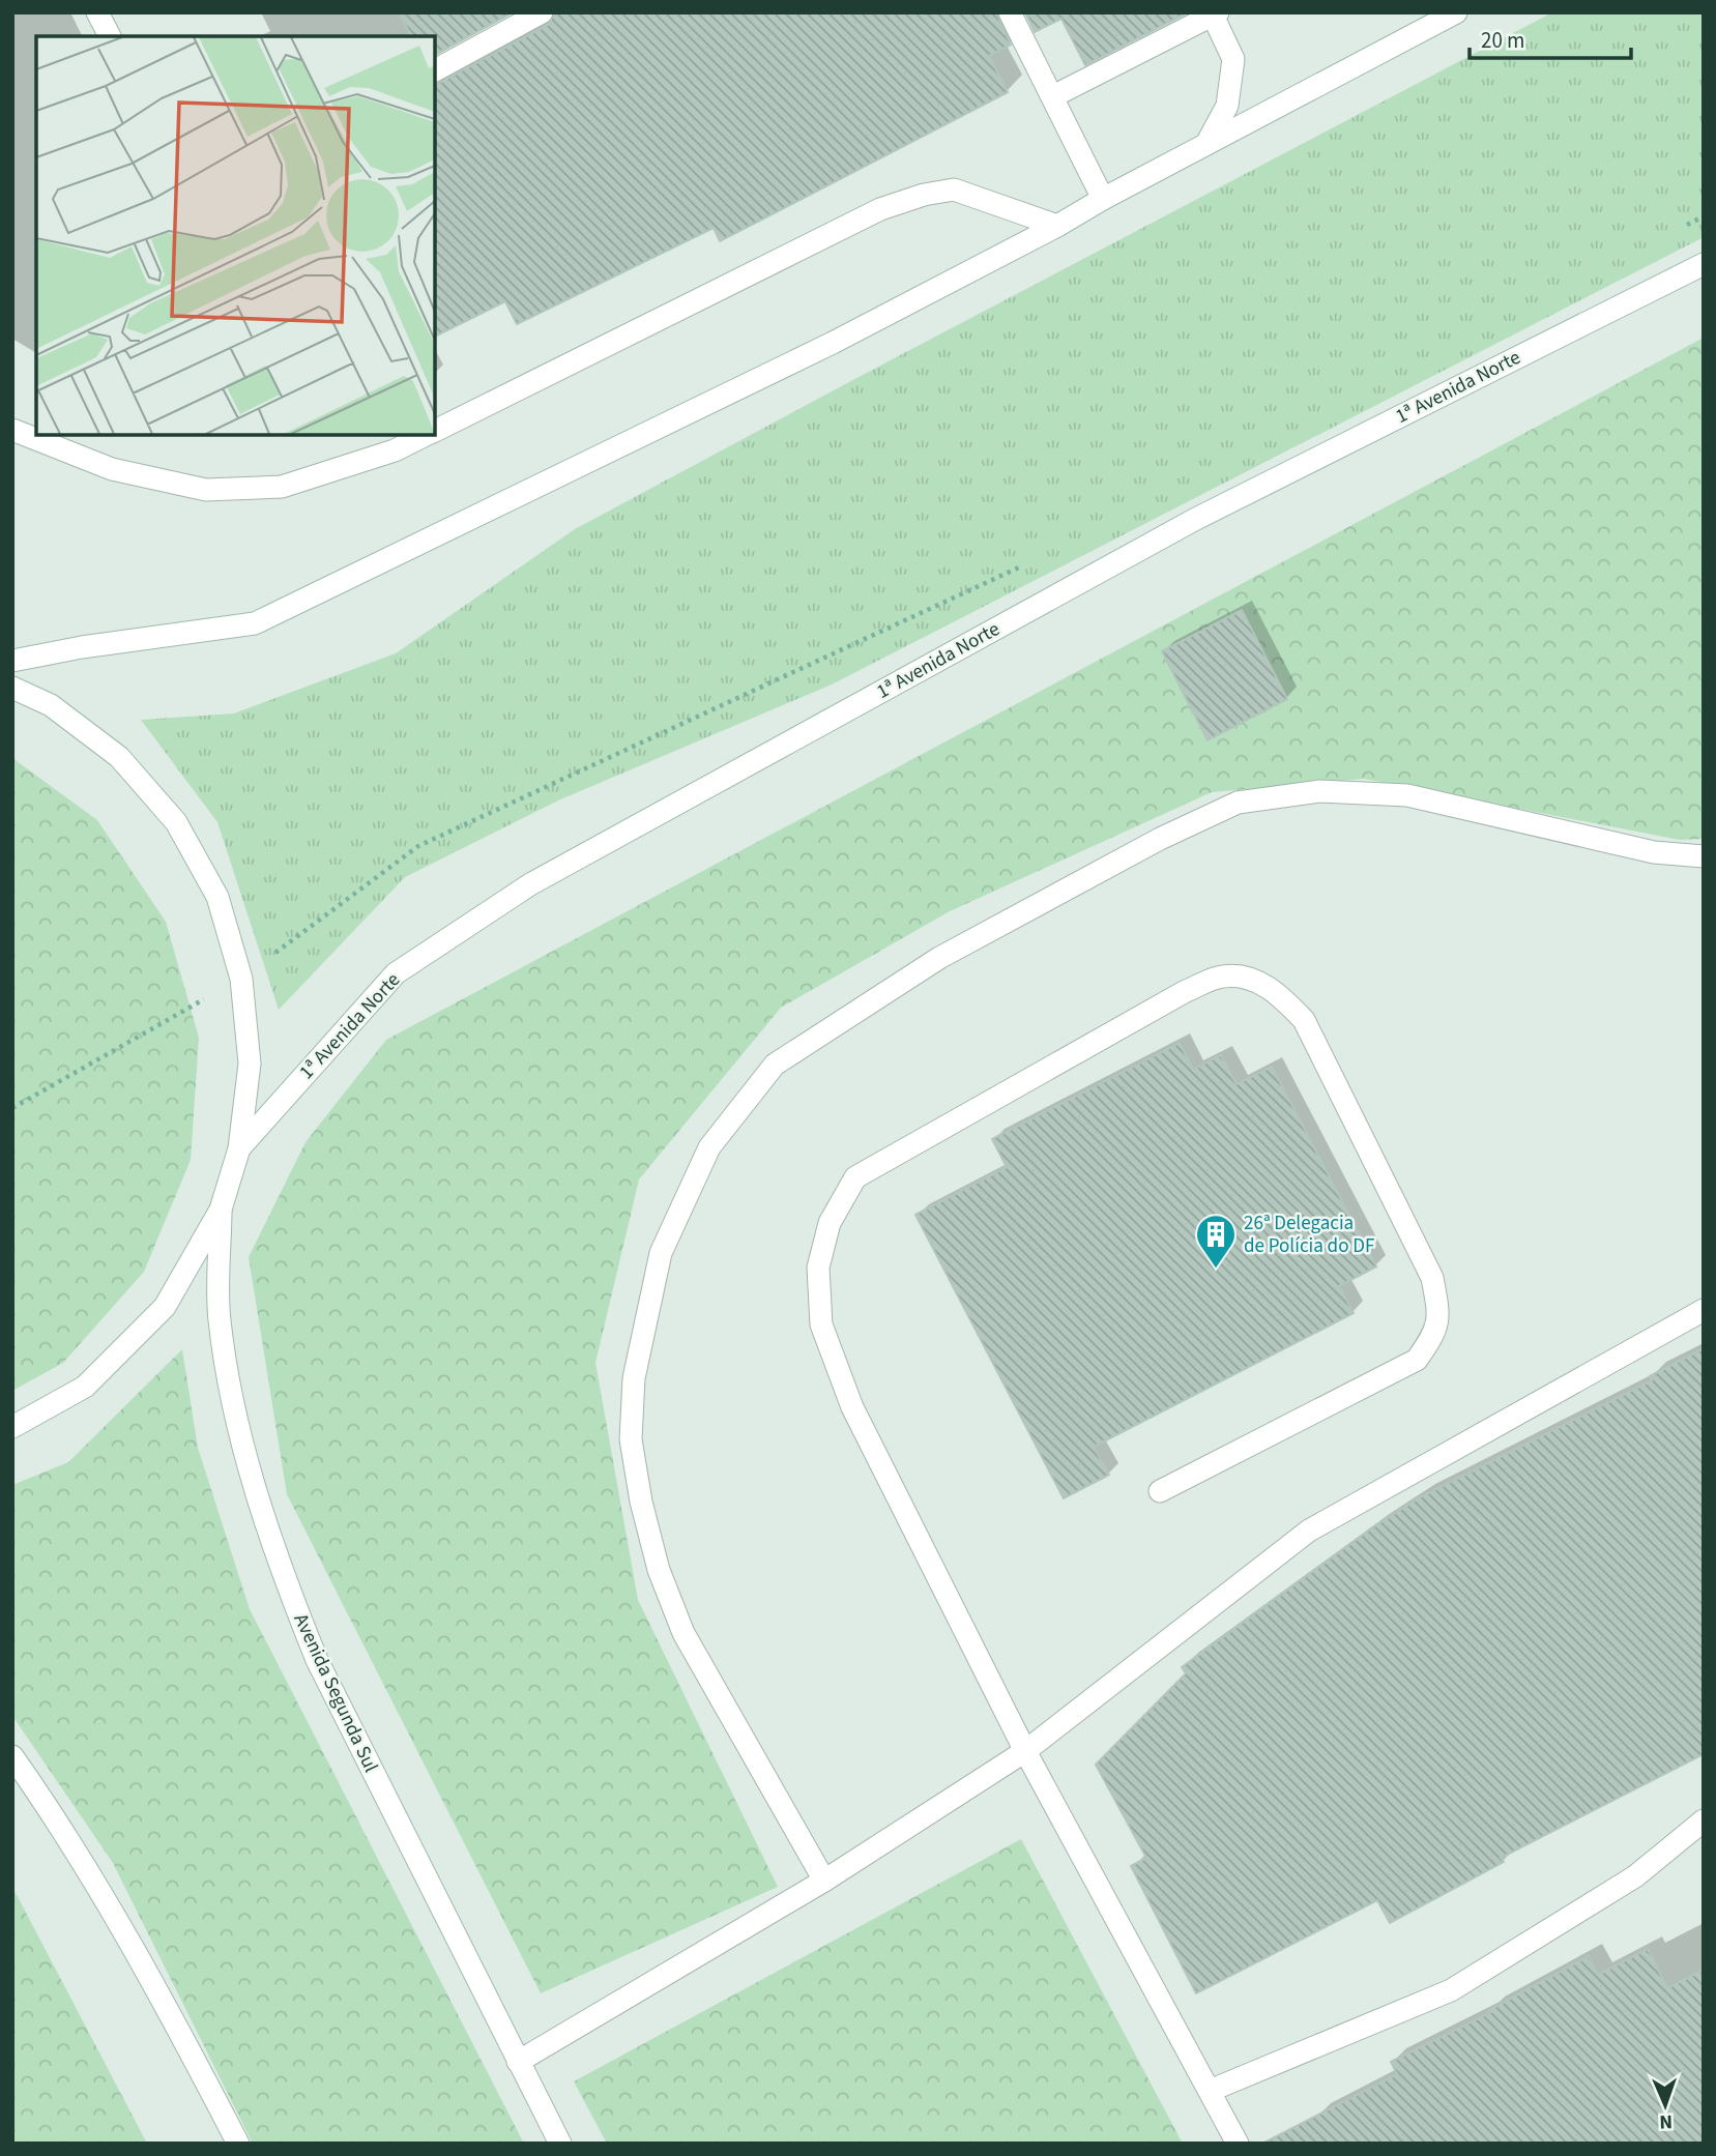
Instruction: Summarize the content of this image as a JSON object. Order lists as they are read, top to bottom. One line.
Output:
{"streets":{"street":["1ᵃ Avenida Norte","Avenida Segunda Sul"]},"places":{"building":["26ª Delegacia de Polícia do DF"]},"scale_bar":"20 m","north":"bottom"}
